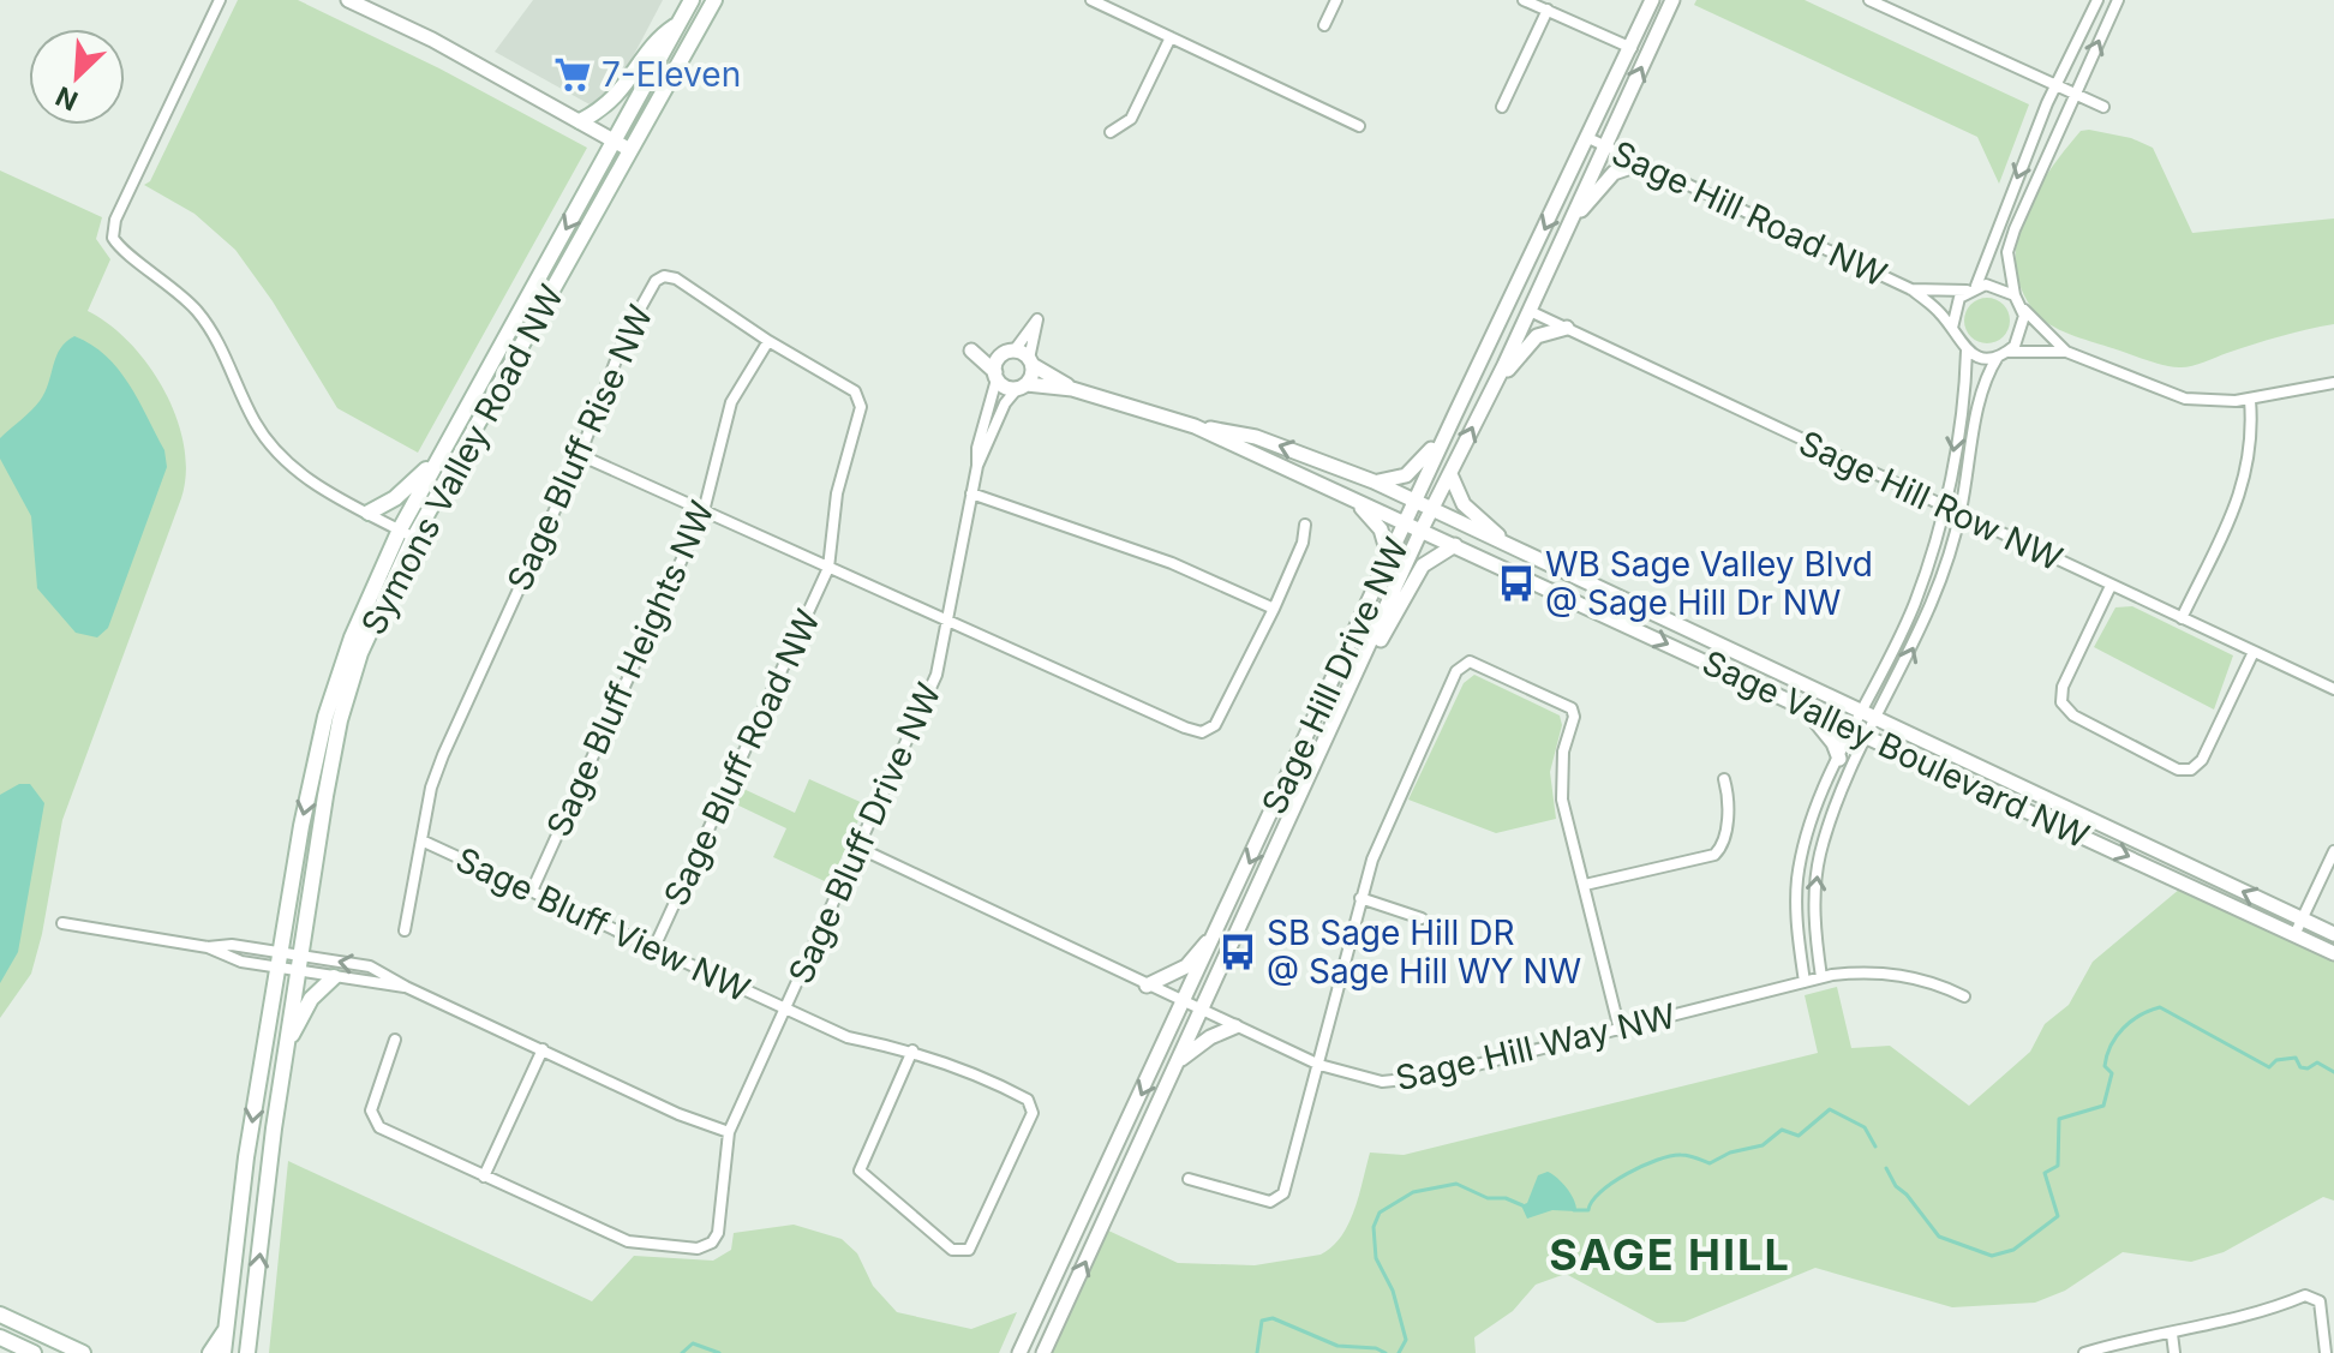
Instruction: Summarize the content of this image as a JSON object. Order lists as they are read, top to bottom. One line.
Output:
{"streets":{"main road":["Symons Valley Road NW"],"street":["Sage Hill Road NW","Sage Bluff Rise NW","Sage Hill Row NW","Sage Bluff Heights NW","Sage Hill Drive NW","Sage Valley Boulevard NW","Sage Bluff Road NW","Sage Bluff Drive NW","Sage Bluff View NW","Sage Hill Way NW"]},"crossings":[["Sage Hill Road NW","Sage Hill Drive NW"],["Sage Bluff Rise NW","Sage Bluff Heights NW"],["Sage Bluff Rise NW","Sage Bluff Road NW"],["Sage Bluff Rise NW","Sage Bluff View NW"],["Sage Hill Row NW","Sage Hill Drive NW"],["Sage Bluff Heights NW","Sage Bluff View NW"],["Sage Hill Drive NW","Sage Valley Boulevard NW"],["Sage Hill Drive NW","Sage Hill Way NW"],["Sage Bluff Road NW","Sage Bluff View NW"],["Sage Bluff Drive NW","Sage Bluff View NW"],["Sage Bluff Drive NW","Sage Hill Way NW"]],"districts":["SAGE HILL"],"places":{"supermarket":["7-Eleven"],"bus stop":["WB Sage Valley Blvd @ Sage Hill Dr NW","SB Sage Hill DR @ Sage Hill WY NW"]},"north":"bottom left"}
